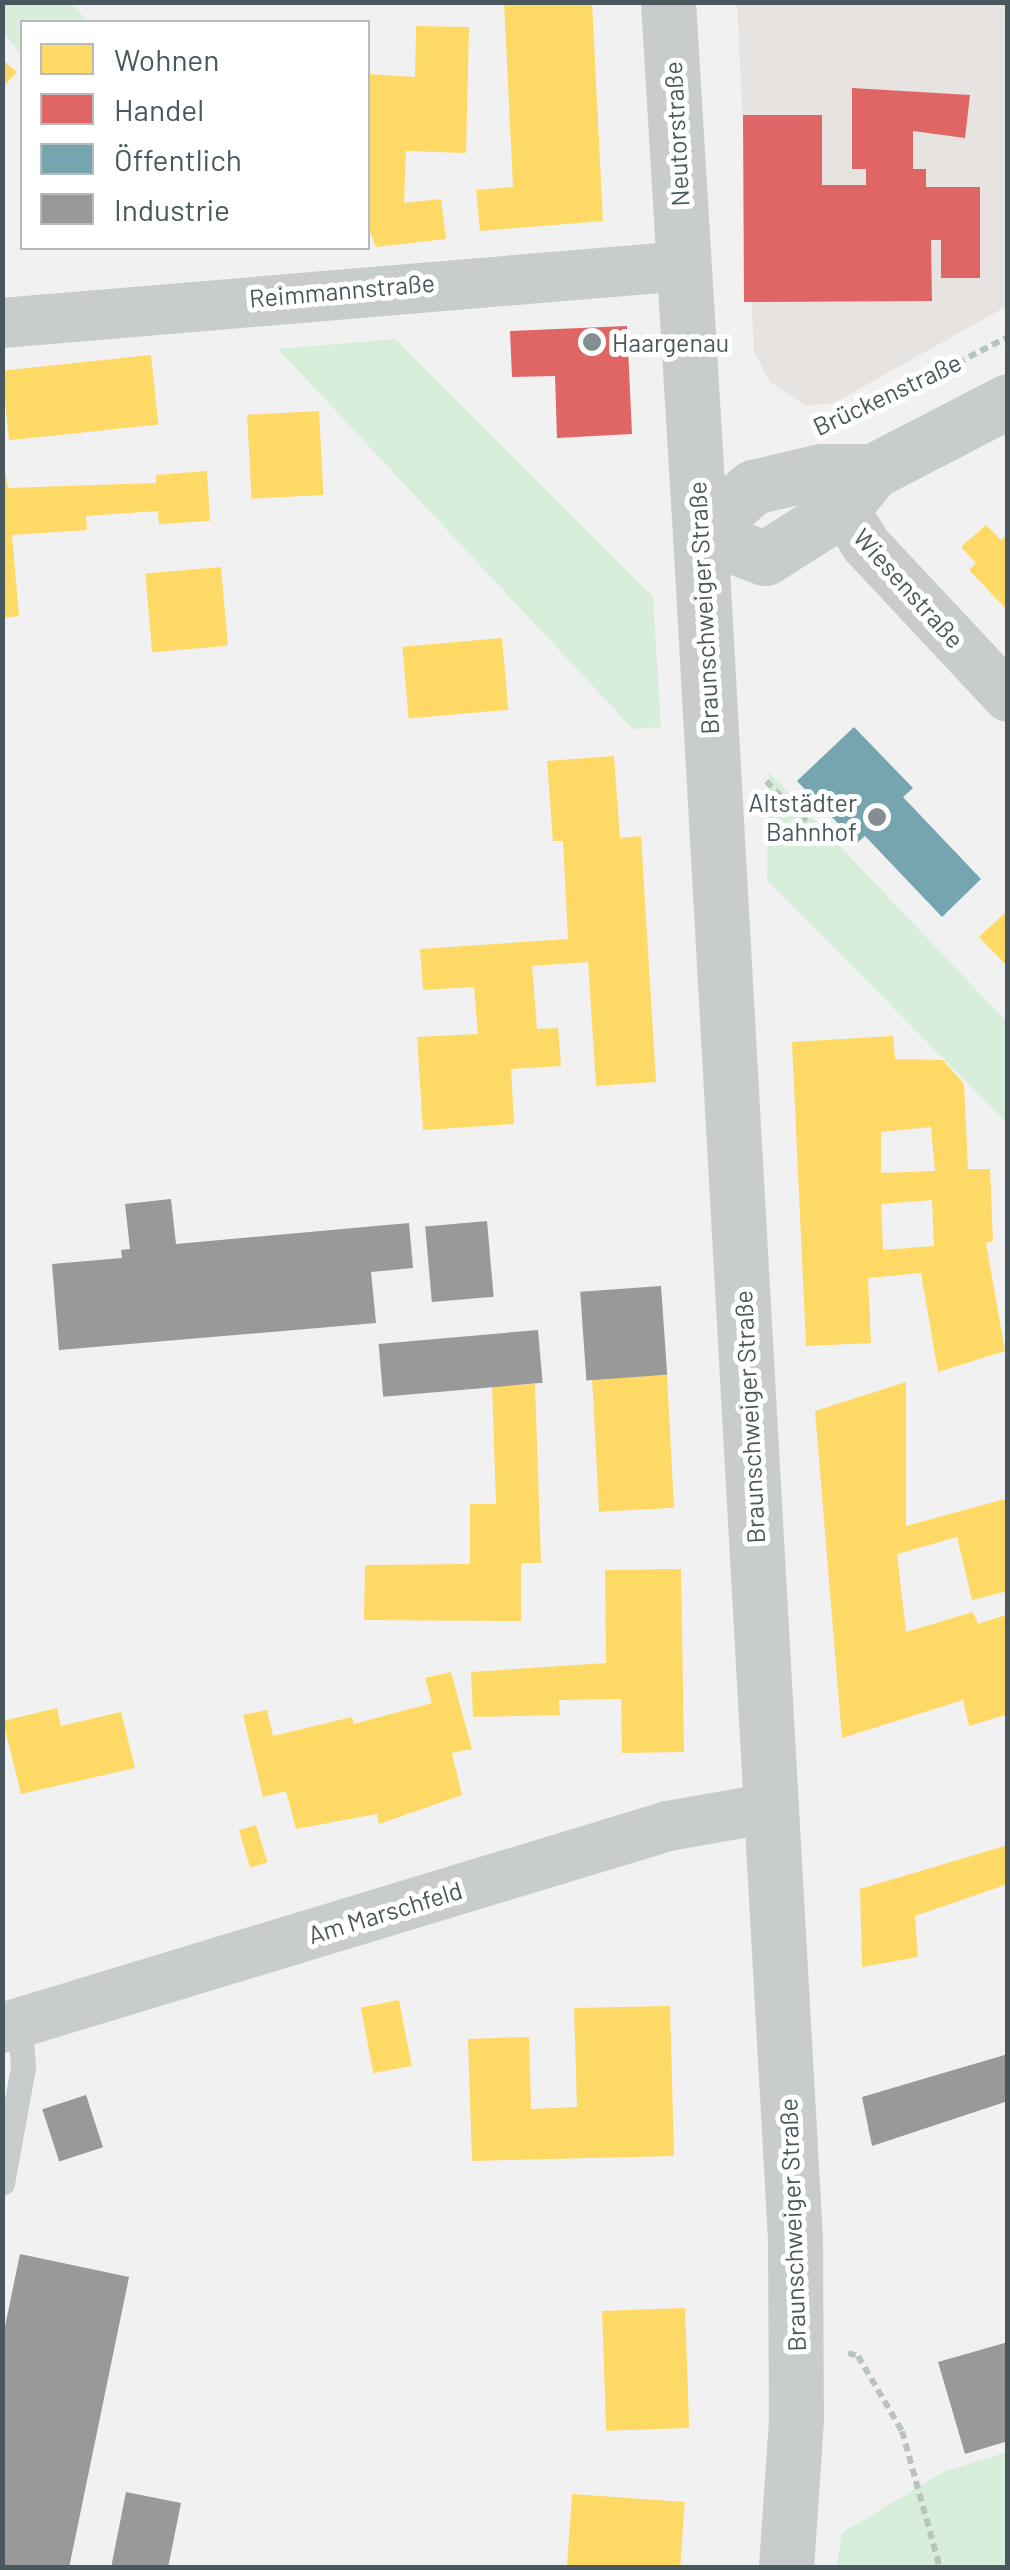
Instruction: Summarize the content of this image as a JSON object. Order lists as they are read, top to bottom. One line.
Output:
{"streets":{"main road":["Neutorstraße","Braunschweiger Straße"],"street":["Reimmannstraße","Wiesenstraße","Am Marschfeld"],"path":["Brückenstraße"]},"crossings":[["Neutorstraße","Reimmannstraße"],["Neutorstraße","Braunschweiger Straße"],["Reimmannstraße","Braunschweiger Straße"],["Braunschweiger Straße","Am Marschfeld"]],"places":["Haargenau","Altstädter Bahnhof"],"legend":["Wohnen","Handel","Öffentlich","Industrie"]}
